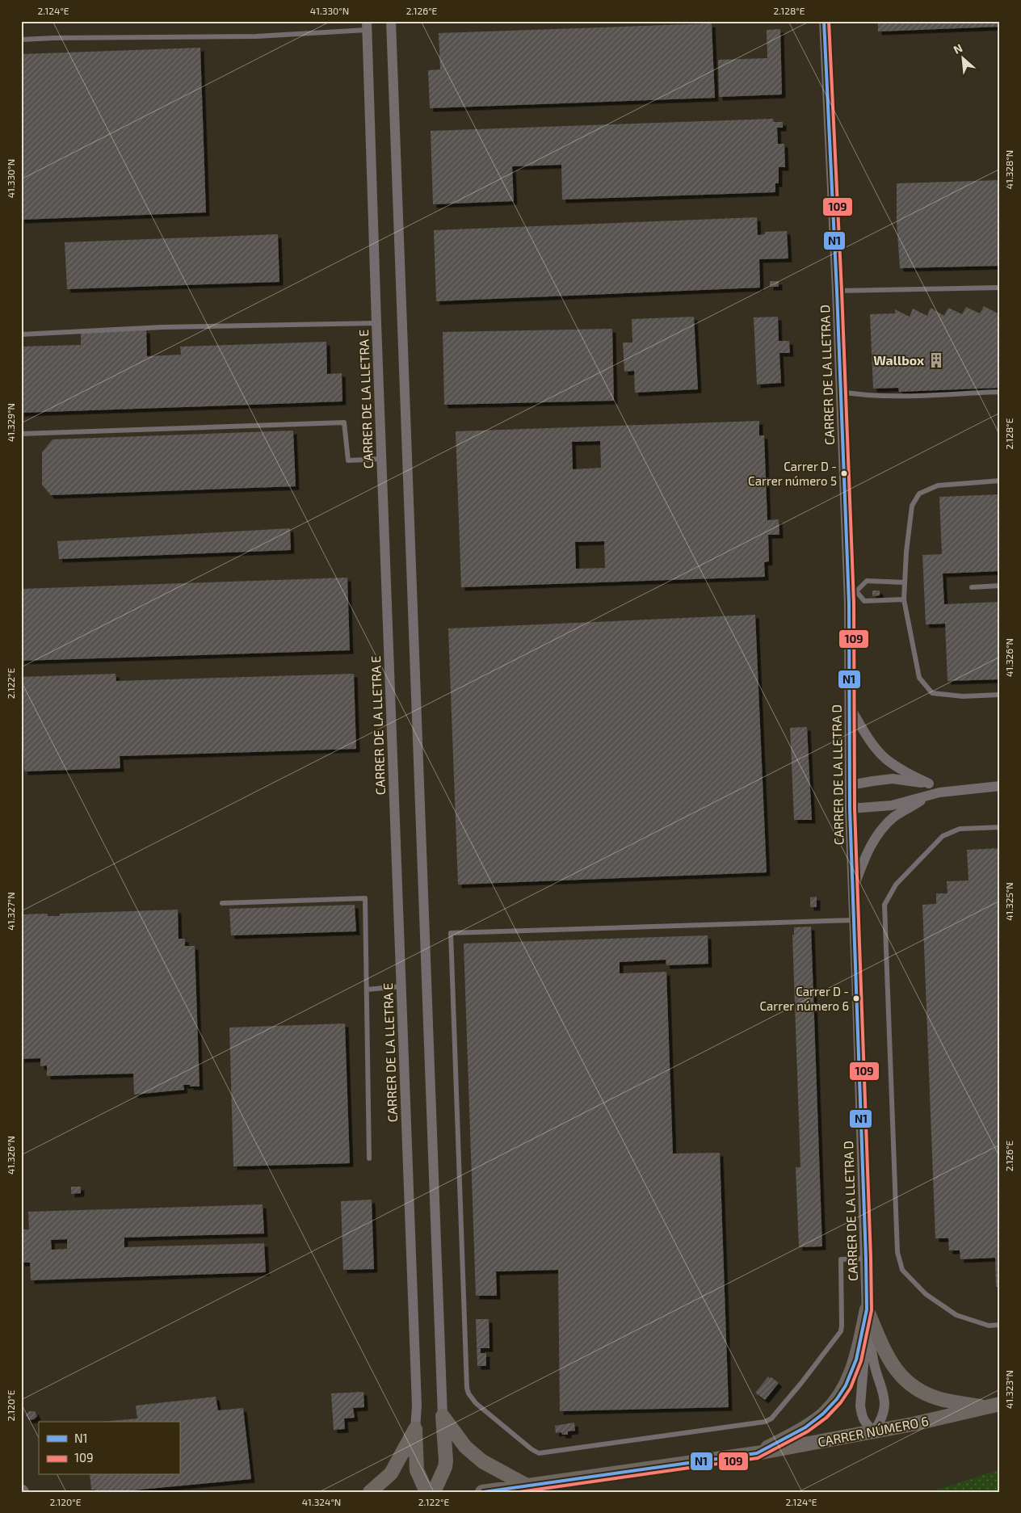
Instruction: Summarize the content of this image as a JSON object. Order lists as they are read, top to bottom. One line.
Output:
{"streets":{"main road":["CARRER NÚMERO 6"],"street":["CARRER DE LA LLETRA D","CARRER DE LA LLETRA E"]},"places":{"building":["Wallbox"],"other":["Carrer D - Carrer número 5","Carrer D - Carrer número 6"]},"lines":["transit line N1","transit line 109"],"legend":["N1","109"],"north":"top left","coordinates":["2.124°E","41.330°N","2.126°E","2.128°E","41.328°N","41.329°N","41.326°N","2.122°E","41.325°N","41.327°N","41.323°N","2.120°E","41.324°N"]}
